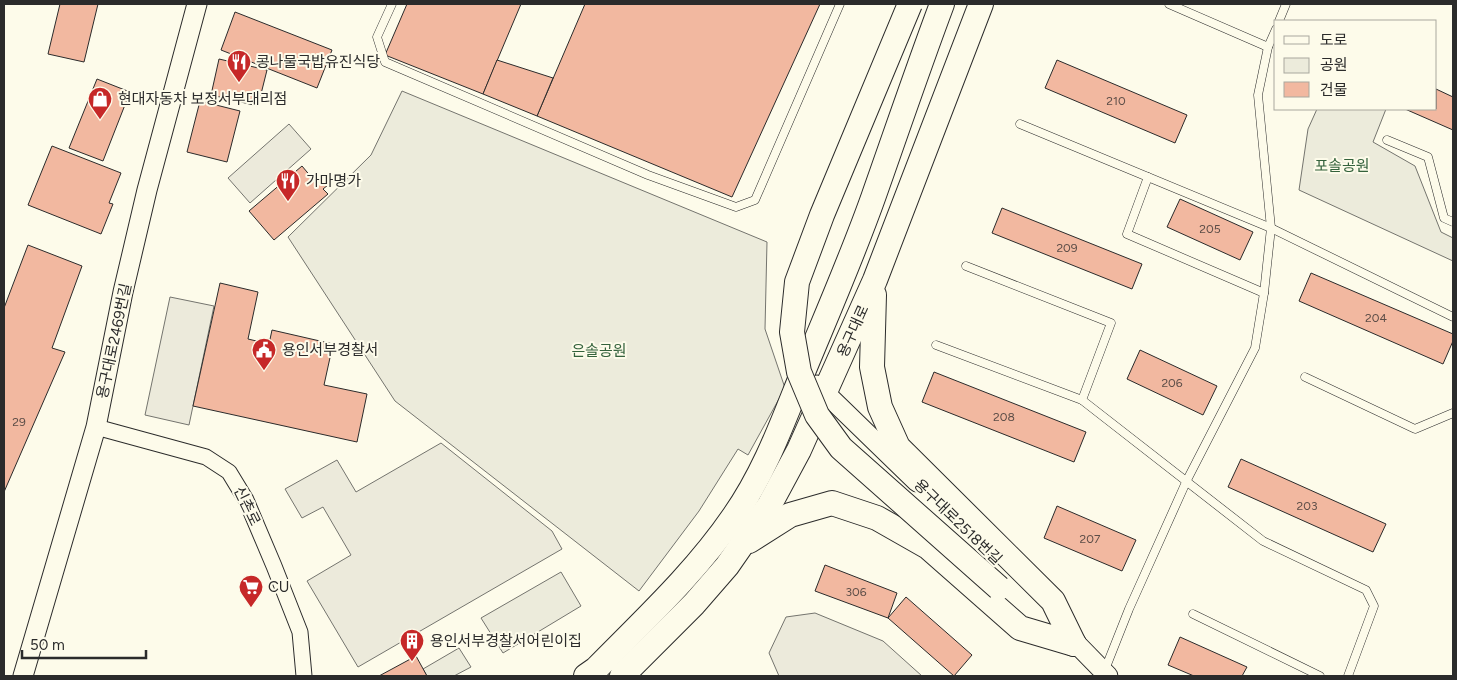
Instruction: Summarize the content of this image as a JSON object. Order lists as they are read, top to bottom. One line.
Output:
{"streets":{"main road":["용구대로"],"street":["용구대로2469번길","신촌로","용구대로2518번길"]},"crossings":[["용구대로","용구대로2518번길"],["용구대로2469번길","신촌로"]],"parks":["포솔공원","은솔공원"],"places":{"restaurant":["콩나물국밥유진식당","가마명가"],"shop":["현대자동차 보정서부대리점"],"public building":["용인서부경찰서"],"supermarket":["CU"],"building":["용인서부경찰서어린이집"]},"house_numbers":["210","205","209","204","206","208","29","203","207","306"],"legend":["도로","공원","건물"],"scale_bar":"50 m"}
